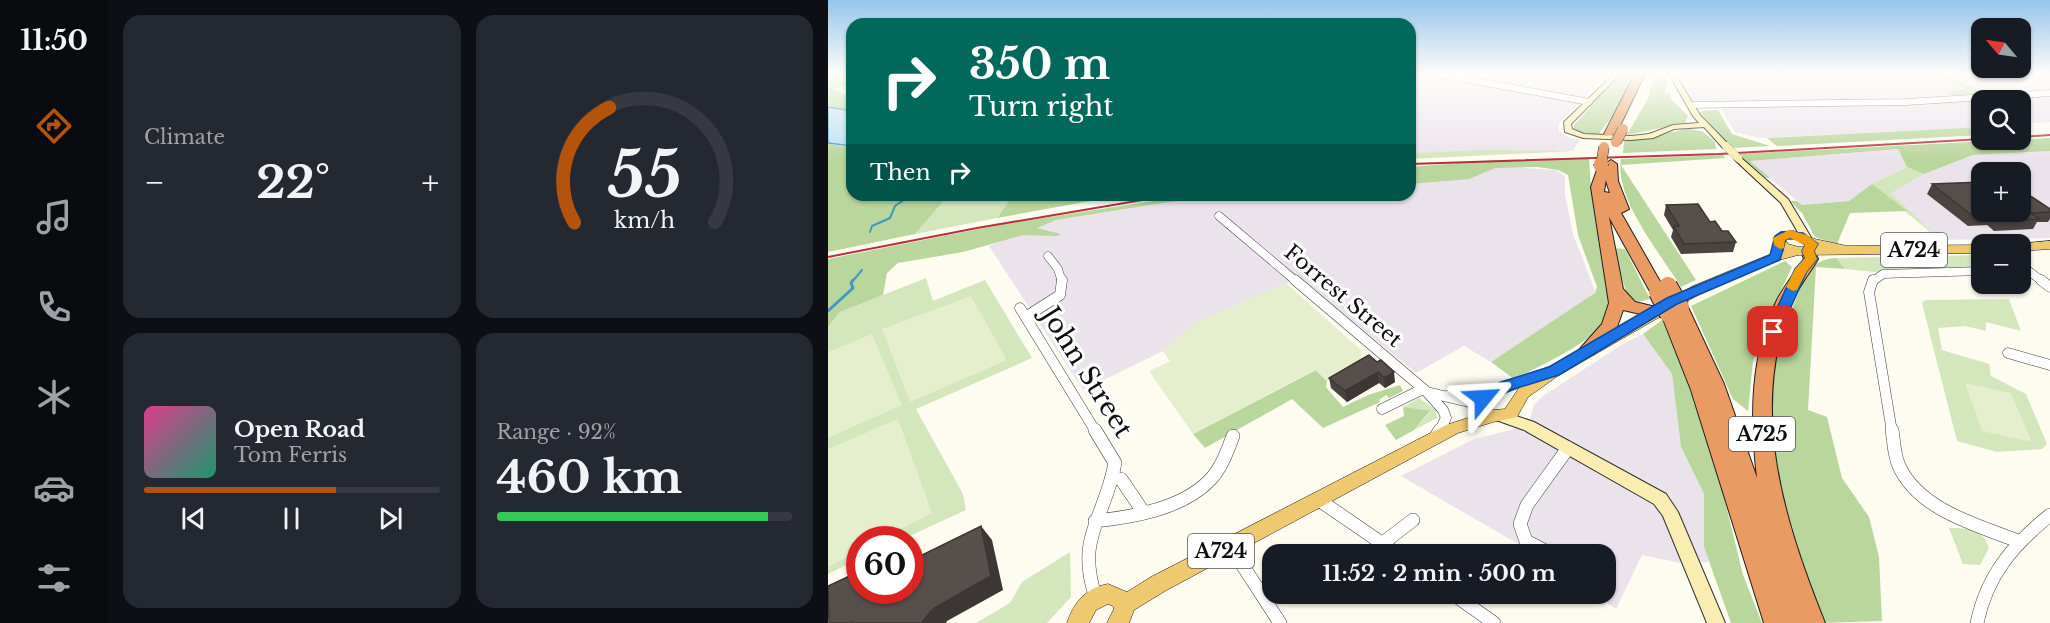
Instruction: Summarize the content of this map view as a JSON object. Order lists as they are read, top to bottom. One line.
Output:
{"streets":{"highway":["A725"],"main road":["A724"],"street":["Forrest Street","John Street"]},"crossings":[["A724","Forrest Street"],["A724","John Street"],["A724","A725"]],"north":"top left","page":{"tabs":"11:50","tile":["Climate",["Range · 92%","460 km"]],"map_buttons":["+","−"],"turn":["350 m","Turn right"],"then":"Then","heat":["−","22°","+"],"song":["Open Road","Tom Ferris"],"limit":"60","trip":"11:52 · 2 min · 500 m","gauge":["55","km/h"]}}
